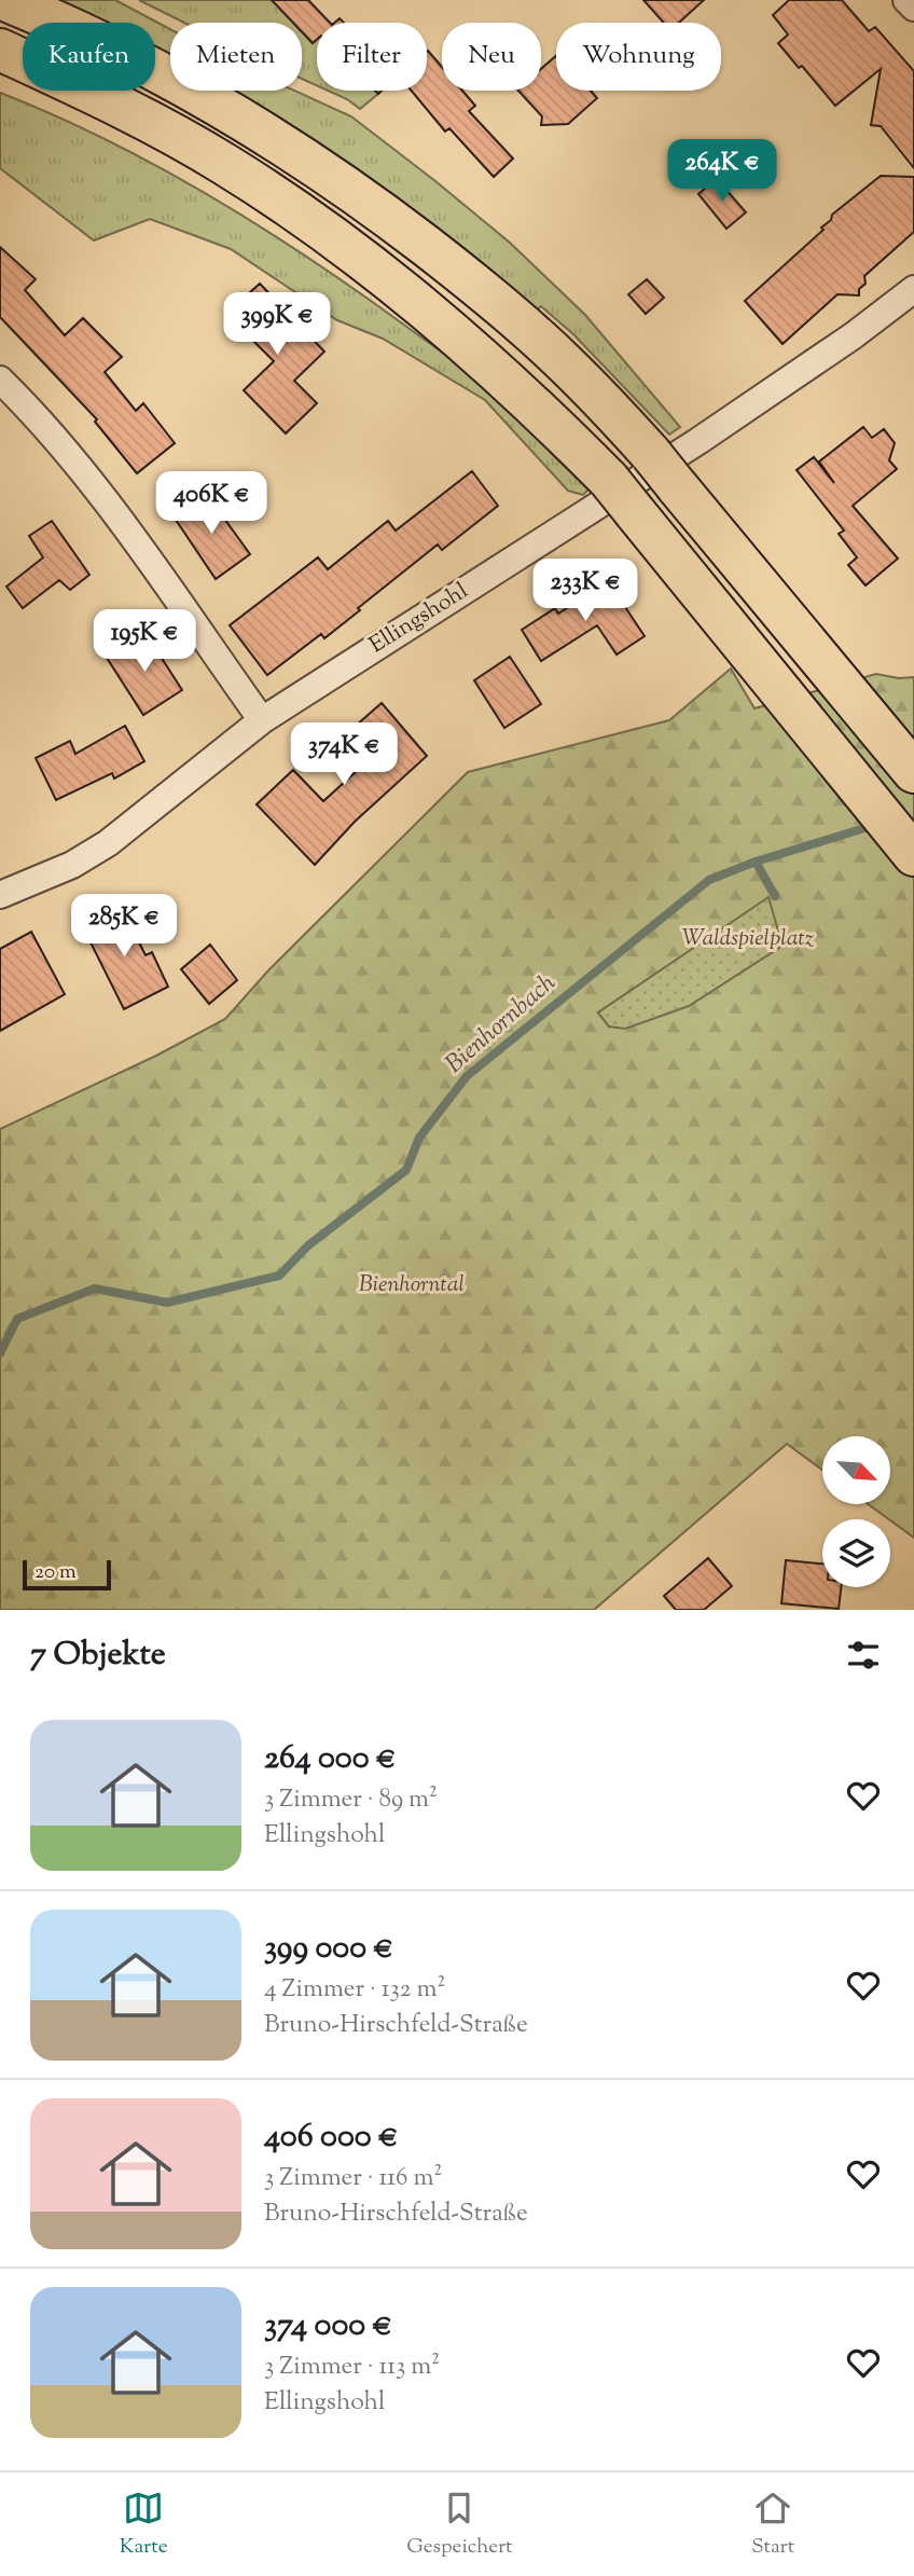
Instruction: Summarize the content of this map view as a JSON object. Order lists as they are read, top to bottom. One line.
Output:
{"streets":{"street":["Ellingshohl"]},"water":["Bienhornbach"],"parks":["Waldspielplatz","Bienhorntal"],"scale_bar":"20 m","north":"bottom right","page":{"chip":["Kaufen","Mieten","Filter","Neu","Wohnung"],"price":["264K €","399K €","406K €","233K €","195K €","374K €","285K €"],"scale":"20 m","heading":"7 Objekte","list":[{"name":"264 000 €","note":"3 Zimmer · 89 m² · Ellingshohl"},{"name":"399 000 €","note":"4 Zimmer · 132 m² · Bruno-Hirschfeld-Straße"},{"name":"406 000 €","note":"3 Zimmer · 116 m² · Bruno-Hirschfeld-Straße"},{"name":"374 000 €","note":"3 Zimmer · 113 m² · Ellingshohl"}],"tabs":["Karte","Gespeichert","Start"]}}
